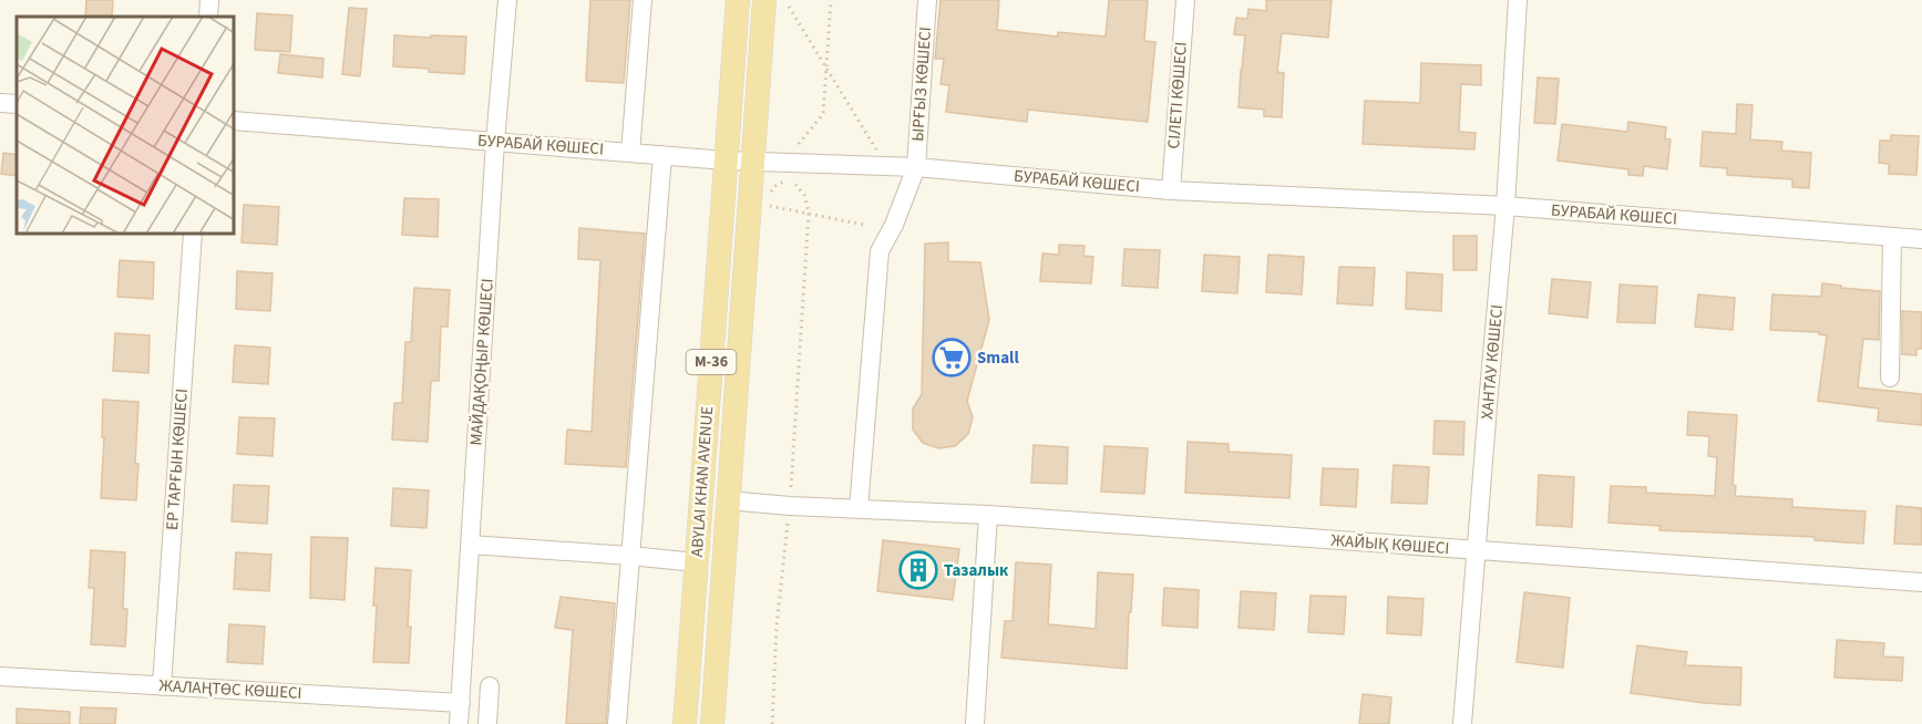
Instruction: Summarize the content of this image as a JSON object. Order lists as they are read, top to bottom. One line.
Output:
{"streets":{"main road":["M-36","ABYLAI KHAN AVENUE"],"street":["ЫРҒЫЗ КӨШЕСІ","СІЛЕТІ КӨШЕСІ","БУРАБАЙ КӨШЕСІ","МАЙДАҚОҢЫР КӨШЕСІ","ХАНТАУ КӨШЕСІ","ЕР ТАРҒЫН КӨШЕСІ","ЖАЙЫҚ КӨШЕСІ","ЖАЛАҢТӨС КӨШЕСІ"]},"crossings":[["ЫРҒЫЗ КӨШЕСІ","БУРАБАЙ КӨШЕСІ"],["ЫРҒЫЗ КӨШЕСІ","ЖАЙЫҚ КӨШЕСІ"],["СІЛЕТІ КӨШЕСІ","БУРАБАЙ КӨШЕСІ"],["БУРАБАЙ КӨШЕСІ","МАЙДАҚОҢЫР КӨШЕСІ"],["БУРАБАЙ КӨШЕСІ","ХАНТАУ КӨШЕСІ"],["БУРАБАЙ КӨШЕСІ","ABYLAI KHAN AVENUE"],["МАЙДАҚОҢЫР КӨШЕСІ","ЖАЛАҢТӨС КӨШЕСІ"],["ХАНТАУ КӨШЕСІ","ЖАЙЫҚ КӨШЕСІ"],["ЕР ТАРҒЫН КӨШЕСІ","ЖАЛАҢТӨС КӨШЕСІ"],["ABYLAI KHAN AVENUE","ЖАЙЫҚ КӨШЕСІ"]],"places":{"supermarket":["Small"],"building":["Тазалык"]}}
